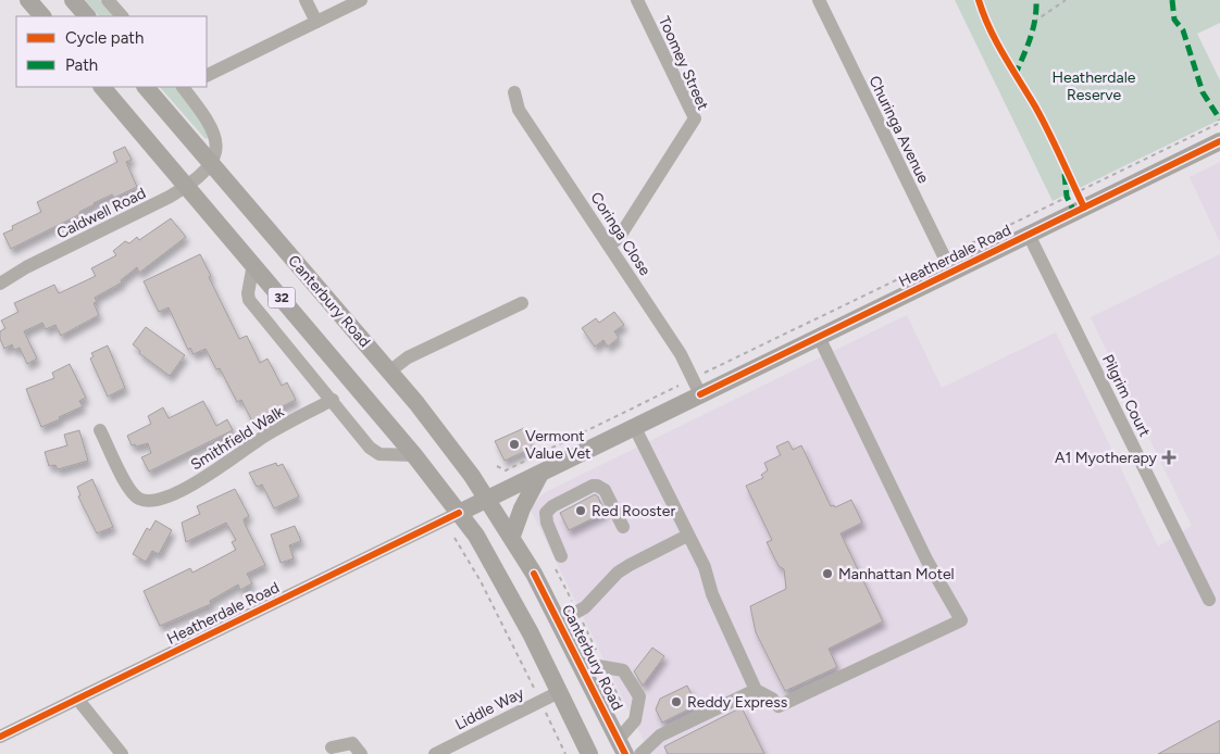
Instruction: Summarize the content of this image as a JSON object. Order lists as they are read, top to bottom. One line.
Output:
{"streets":{"main road":["Heatherdale Road","32","Canterbury Road"],"street":["Toomey Street","Churinga Avenue","Caldwell Road","Coringa Close","Pilgrim Court","Smithfield Walk","Liddle Way"]},"crossings":[["Toomey Street","Coringa Close"],["Churinga Avenue","Heatherdale Road"],["Caldwell Road","32"],["Caldwell Road","Canterbury Road"],["Coringa Close","Heatherdale Road"],["Heatherdale Road","32"],["Heatherdale Road","Canterbury Road"],["Heatherdale Road","Pilgrim Court"],["32","Liddle Way"]],"parks":["Heatherdale Reserve"],"places":{"other":["Vermont Value Vet","Red Rooster","Manhattan Motel","Reddy Express"],"health":["A1 Myotherapy"]},"legend":["Cycle path","Path"]}
